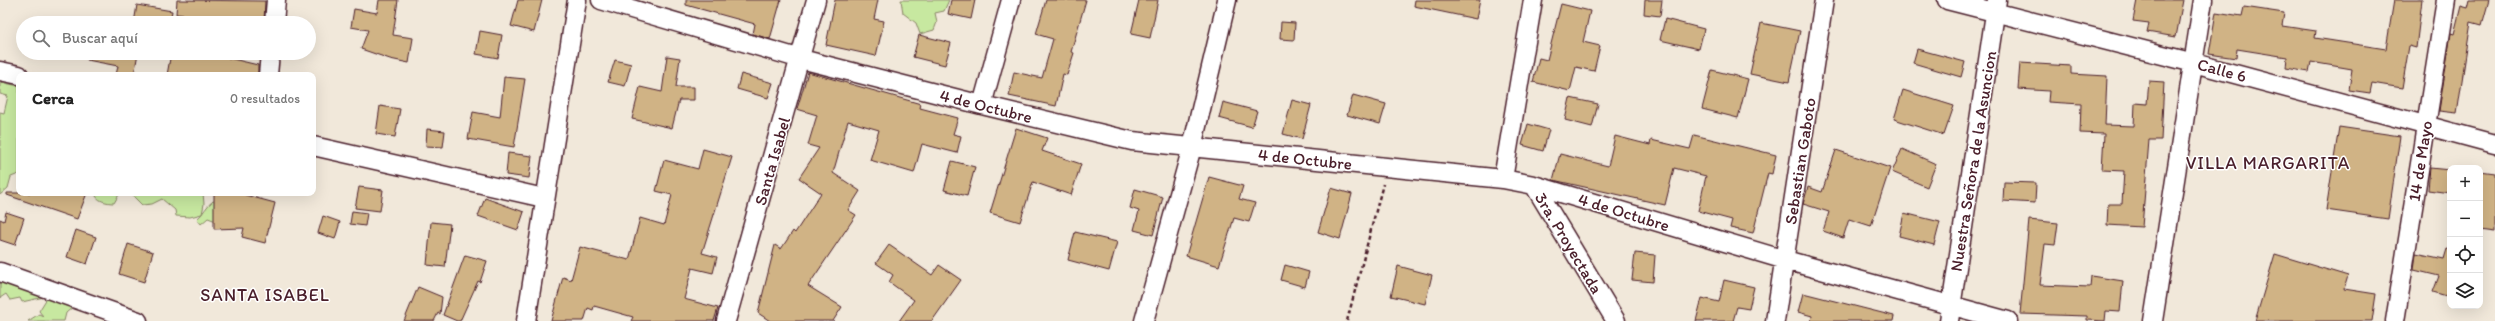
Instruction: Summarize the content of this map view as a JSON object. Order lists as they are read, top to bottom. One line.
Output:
{"streets":{"street":["Calle 6","4 de Octubre","Santa Isabel","Sebastian Gaboto","Nuestra Señora de la Asuncion","14 de Mayo","3ra. Proyectada"]},"crossings":[["Calle 6","Nuestra Señora de la Asuncion"],["Calle 6","14 de Mayo"],["4 de Octubre","Santa Isabel"],["4 de Octubre","Sebastian Gaboto"],["4 de Octubre","Nuestra Señora de la Asuncion"],["4 de Octubre","3ra. Proyectada"]],"districts":["VILLA MARGARITA","SANTA ISABEL"],"page":{"search":"Buscar aquí","heading":["Cerca","0 resultados"],"map_buttons":["+","−"]}}
